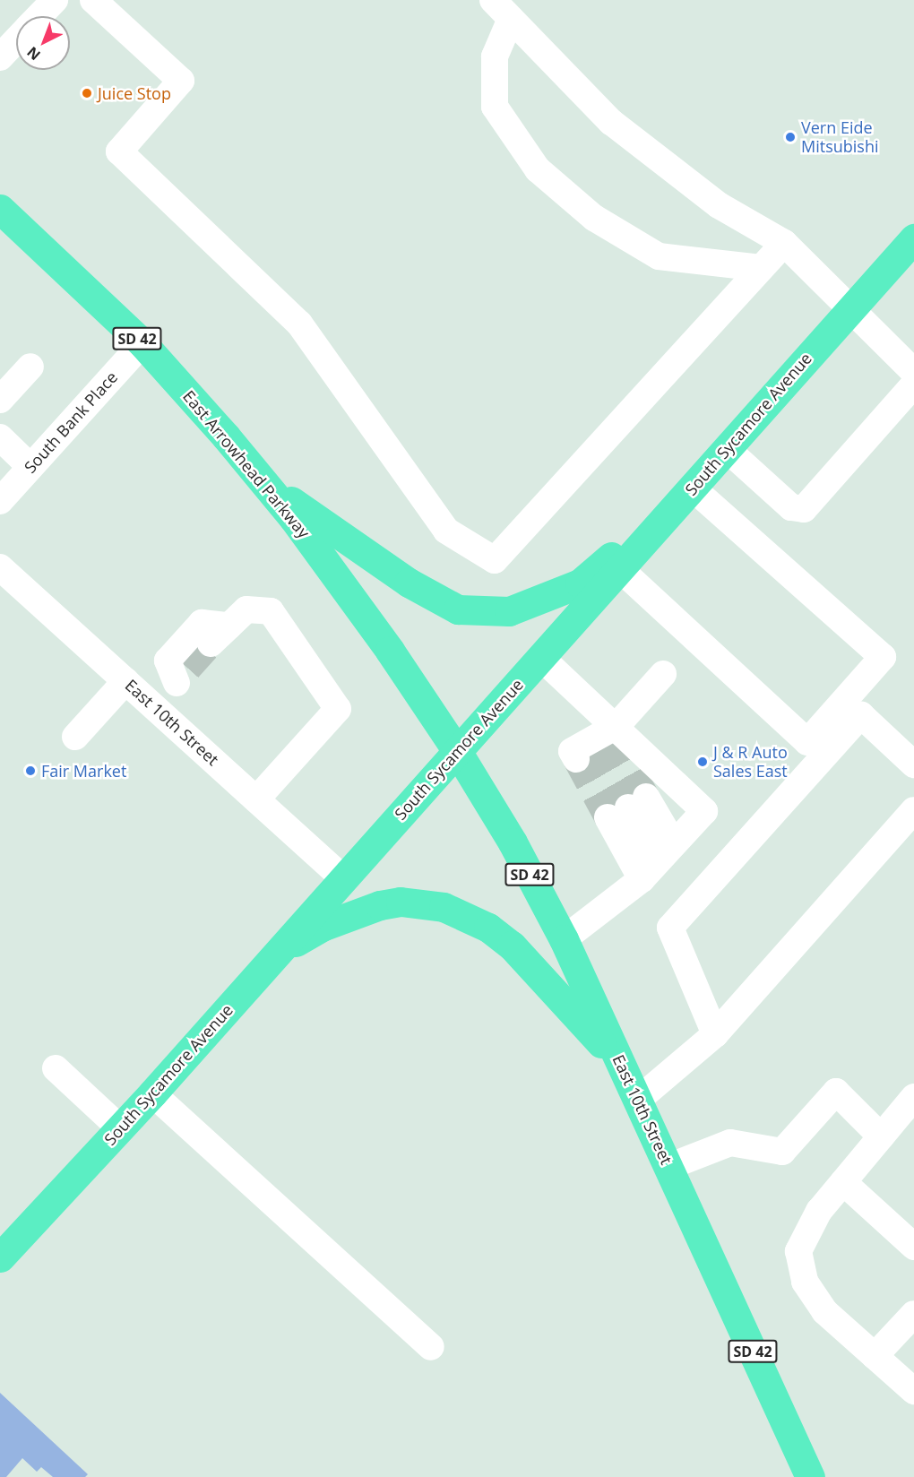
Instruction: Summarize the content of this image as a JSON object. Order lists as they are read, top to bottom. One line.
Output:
{"streets":{"main road":["SD 42","South Sycamore Avenue","East Arrowhead Parkway","East 10th Street"],"street":["South Bank Place"]},"crossings":[["South Bank Place","East Arrowhead Parkway"],["South Sycamore Avenue","East Arrowhead Parkway"],["South Sycamore Avenue","East 10th Street"],["East Arrowhead Parkway","East 10th Street"]],"places":["Juice Stop","Vern Eide Mitsubishi","J & R Auto Sales East","Fair Market"],"north":"bottom left"}
